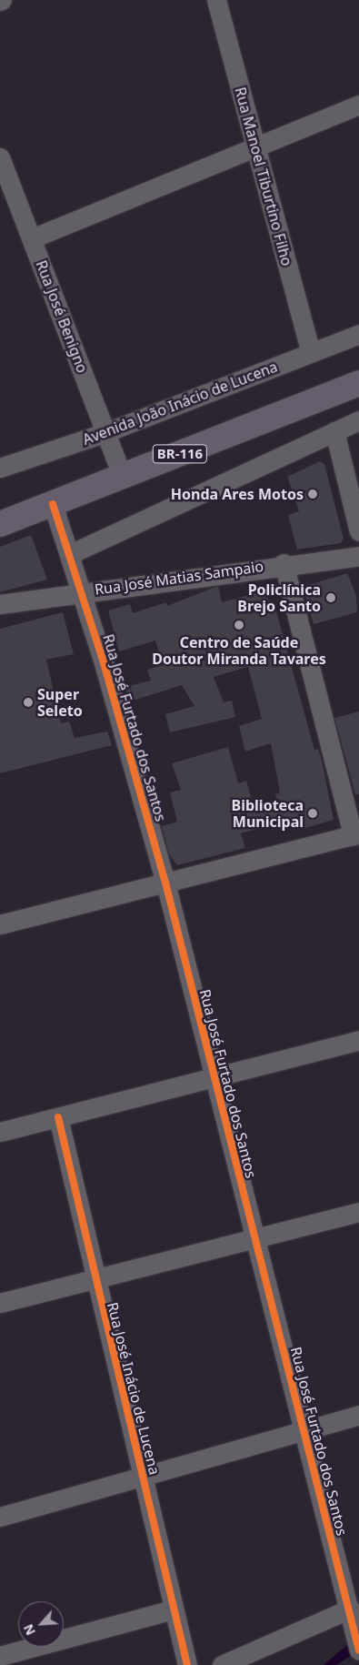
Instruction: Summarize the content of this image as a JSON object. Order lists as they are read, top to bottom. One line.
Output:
{"streets":{"highway":["BR-116"],"street":["Rua Manoel Tiburtino Filho","Rua José Benigno","Avenida João Inácio de Lucena","Rua José Matias Sampaio","Rua José Furtado dos Santos","Rua José Inácio de Lucena"]},"crossings":[["Rua Manoel Tiburtino Filho","Avenida João Inácio de Lucena"],["Rua José Benigno","Avenida João Inácio de Lucena"],["Rua José Benigno","BR-116"],["BR-116","Rua José Furtado dos Santos"],["Rua José Matias Sampaio","Rua José Furtado dos Santos"]],"places":["Honda Ares Motos","Policlínica Brejo Santo","Centro de Saúde Doutor Miranda Tavares","Super Seleto","Biblioteca Municipal"],"north":"bottom left"}
